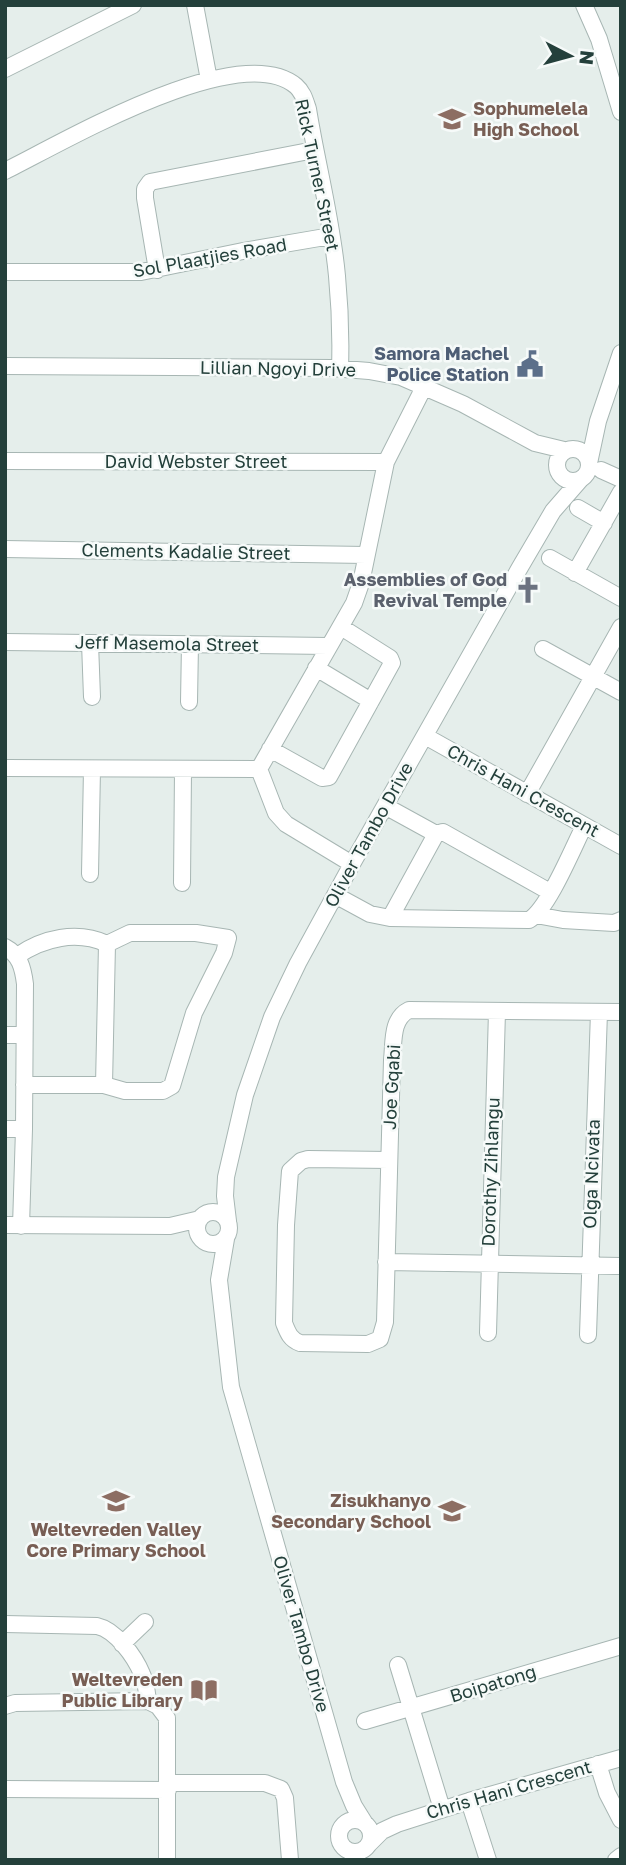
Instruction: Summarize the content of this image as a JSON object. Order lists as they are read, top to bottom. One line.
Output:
{"streets":{"street":["Rick Turner Street","Sol Plaatjies Road","Lillian Ngoyi Drive","David Webster Street","Clements Kadalie Street","Jeff Masemola Street","Chris Hani Crescent","Oliver Tambo Drive","Joe Gqabi","Dorothy Zihlangu","Olga Ncivata","Boipatong"]},"crossings":[["Rick Turner Street","Sol Plaatjies Road"],["Rick Turner Street","Lillian Ngoyi Drive"],["Chris Hani Crescent","Oliver Tambo Drive"],["Joe Gqabi","Dorothy Zihlangu"],["Joe Gqabi","Olga Ncivata"]],"places":{"school or university":["Sophumelela High School","Weltevreden Valley Core Primary School","Zisukhanyo Secondary School"],"public building":["Samora Machel Police Station"],"church":["Assemblies of God Revival Temple"],"library":["Weltevreden Public Library"]},"north":"right"}
